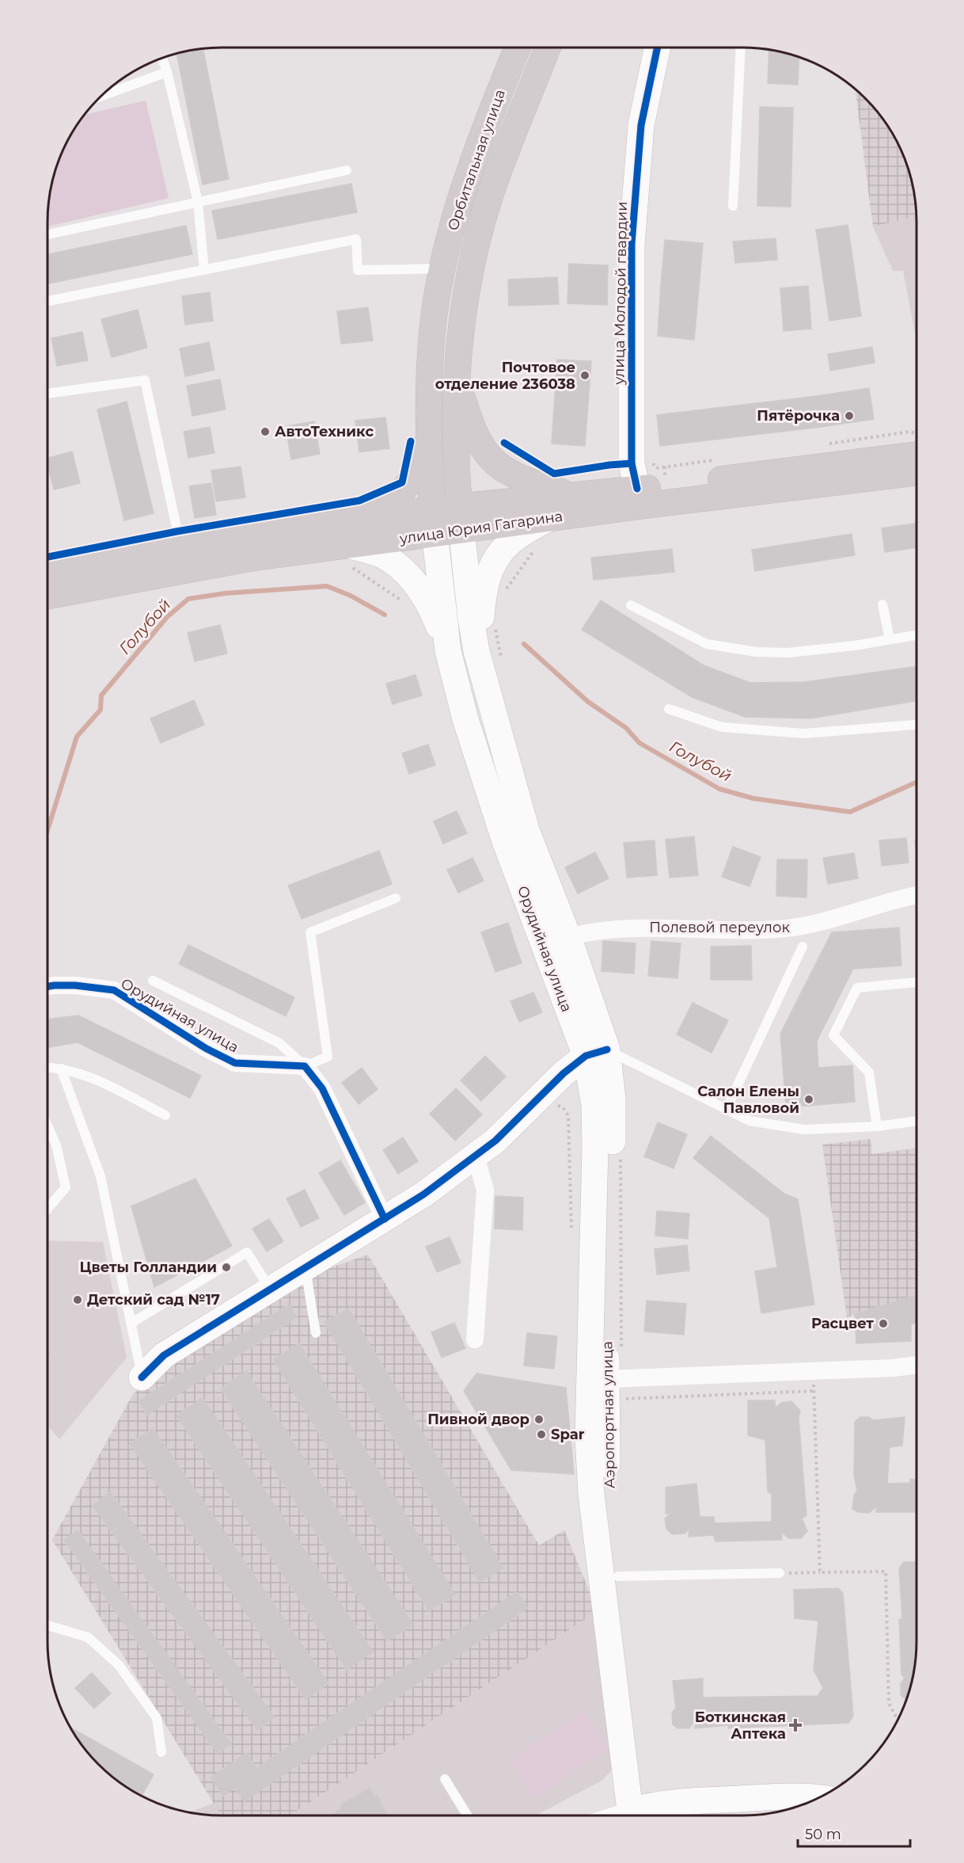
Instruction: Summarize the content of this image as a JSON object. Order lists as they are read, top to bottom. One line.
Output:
{"streets":{"main road":["Орбитальная улица","улица Молодой гвардии","улица Юрия Гагарина","Орудийная улица","Аэропортная улица"],"street":["Полевой переулок"]},"crossings":[["Орбитальная улица","улица Юрия Гагарина"],["Орбитальная улица","Орудийная улица"],["улица Молодой гвардии","улица Юрия Гагарина"],["улица Юрия Гагарина","Орудийная улица"],["Полевой переулок","Орудийная улица"],["Орудийная улица","Аэропортная улица"]],"water":["Голубой"],"places":{"other":["Почтовое отделение 236038","Пятёрочка","АвтоТехникс","Салон Елены Павловой","Цветы Голландии","Детский сад №17","Расцвет","Пивной двор","Spar"],"health":["Боткинская Аптека"]},"scale_bar":"50 m"}
